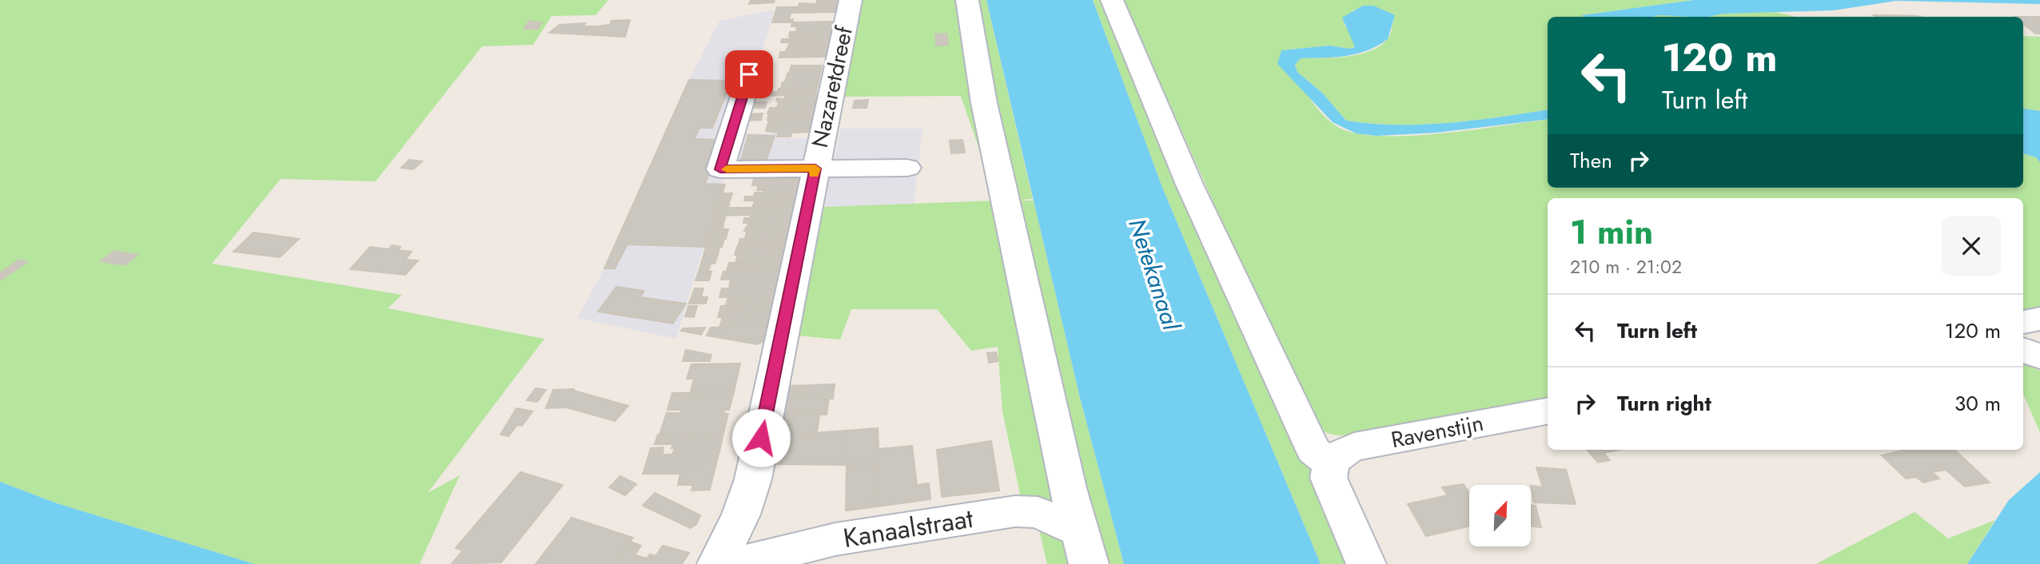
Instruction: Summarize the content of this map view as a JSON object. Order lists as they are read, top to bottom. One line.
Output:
{"streets":{"street":["Nazaretdreef","Ravenstijn","Kanaalstraat"]},"water":["Netekanaal"],"north":"top right","page":{"turn":["120 m","Turn left"],"then":"Then","heading":["1 min","210 m · 21:02"],"list":[{"name":"Turn left","value":"120 m"},{"name":"Turn right","value":"30 m"}]}}
